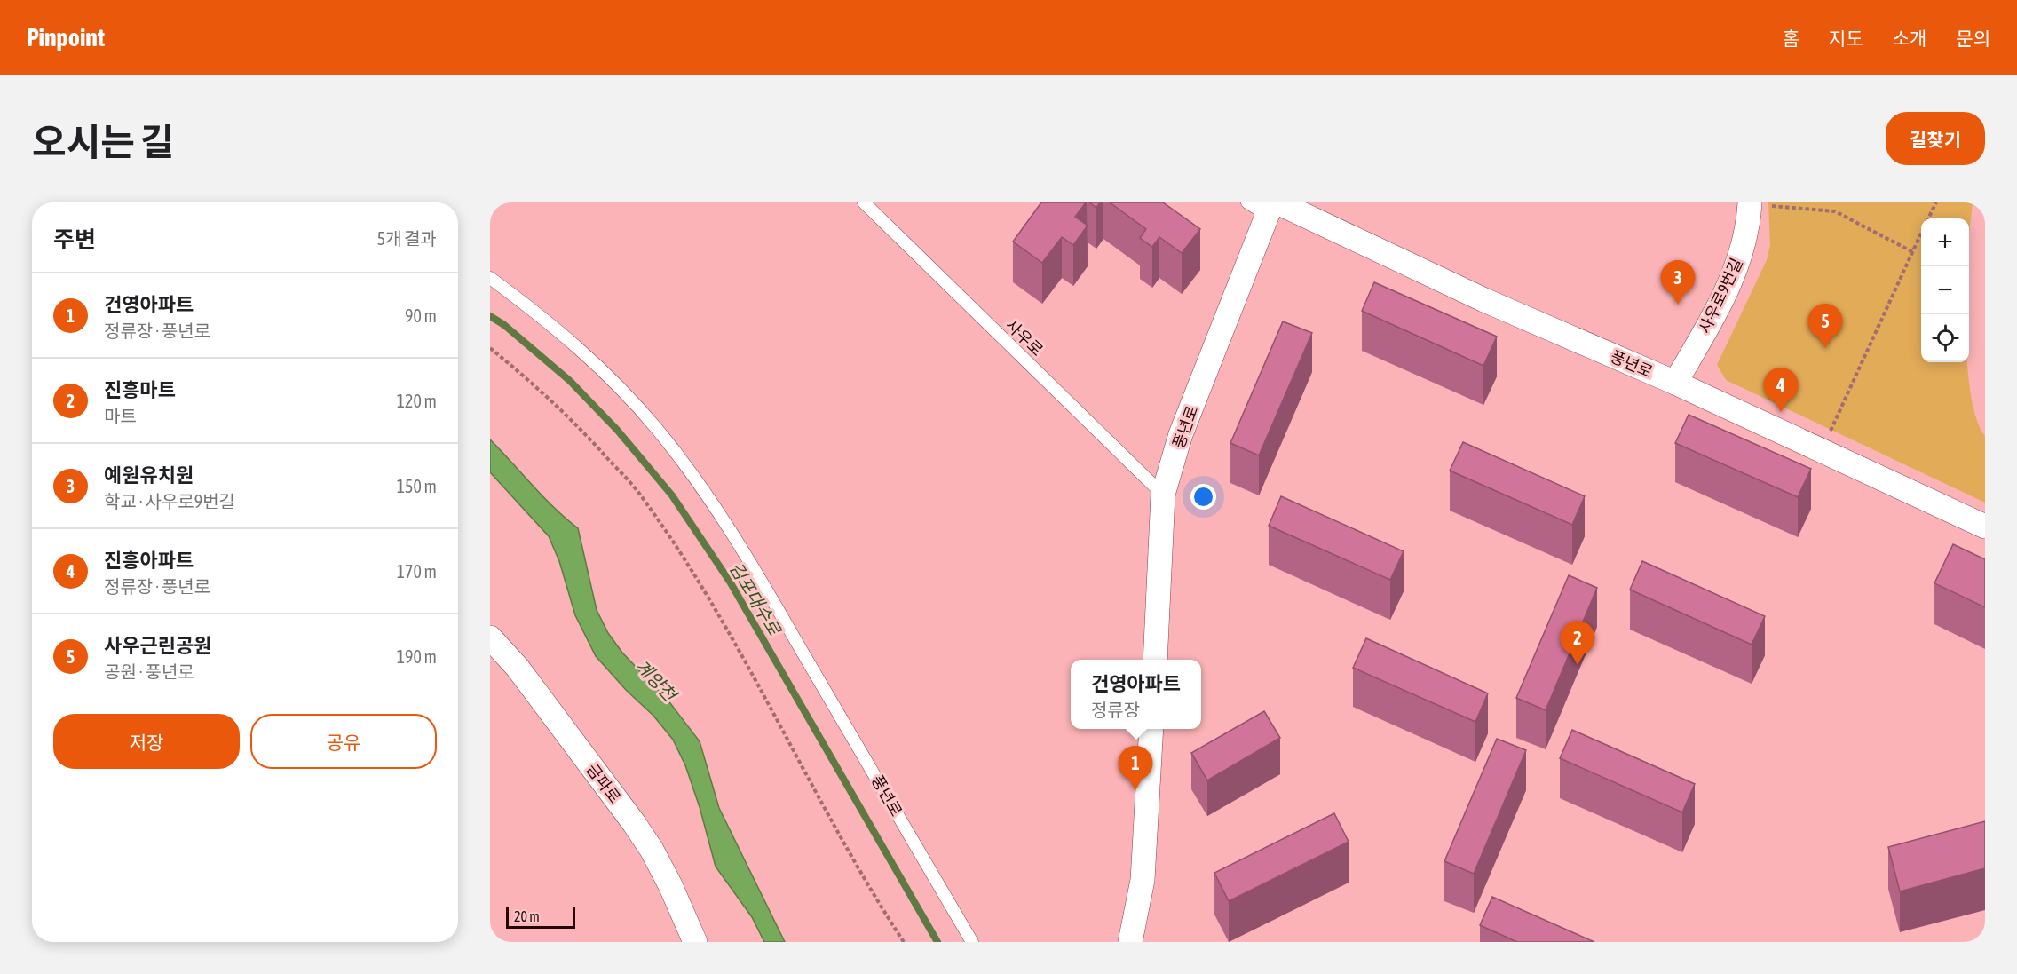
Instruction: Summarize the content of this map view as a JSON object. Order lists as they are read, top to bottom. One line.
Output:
{"streets":{"street":["사우로9번길","풍년로","금파로"],"lane":["사우로"]},"crossings":[["사우로9번길","풍년로"],["사우로","풍년로"]],"water":["김포대수로","계양천"],"scale_bar":"20 m","page":{"header":"Pinpoint","nav":["홈","지도","소개","문의"],"title":"오시는 길","buttons":["길찾기",["저장","공유"]],"heading":["주변","5개 결과"],"map_buttons":["+","−"],"pins":["3","5","4","2","1"],"list":[{"mark":"1","name":"건영아파트","note":"정류장 · 풍년로","value":"90 m"},{"mark":"2","name":"진흥마트","note":"마트","value":"120 m"},{"mark":"3","name":"예원유치원","note":"학교 · 사우로9번길","value":"150 m"},{"mark":"4","name":"진흥아파트","note":"정류장 · 풍년로","value":"170 m"},{"mark":"5","name":"사우근린공원","note":"공원 · 풍년로","value":"190 m"}],"popup":["건영아파트","정류장"],"scale":"20 m"}}
